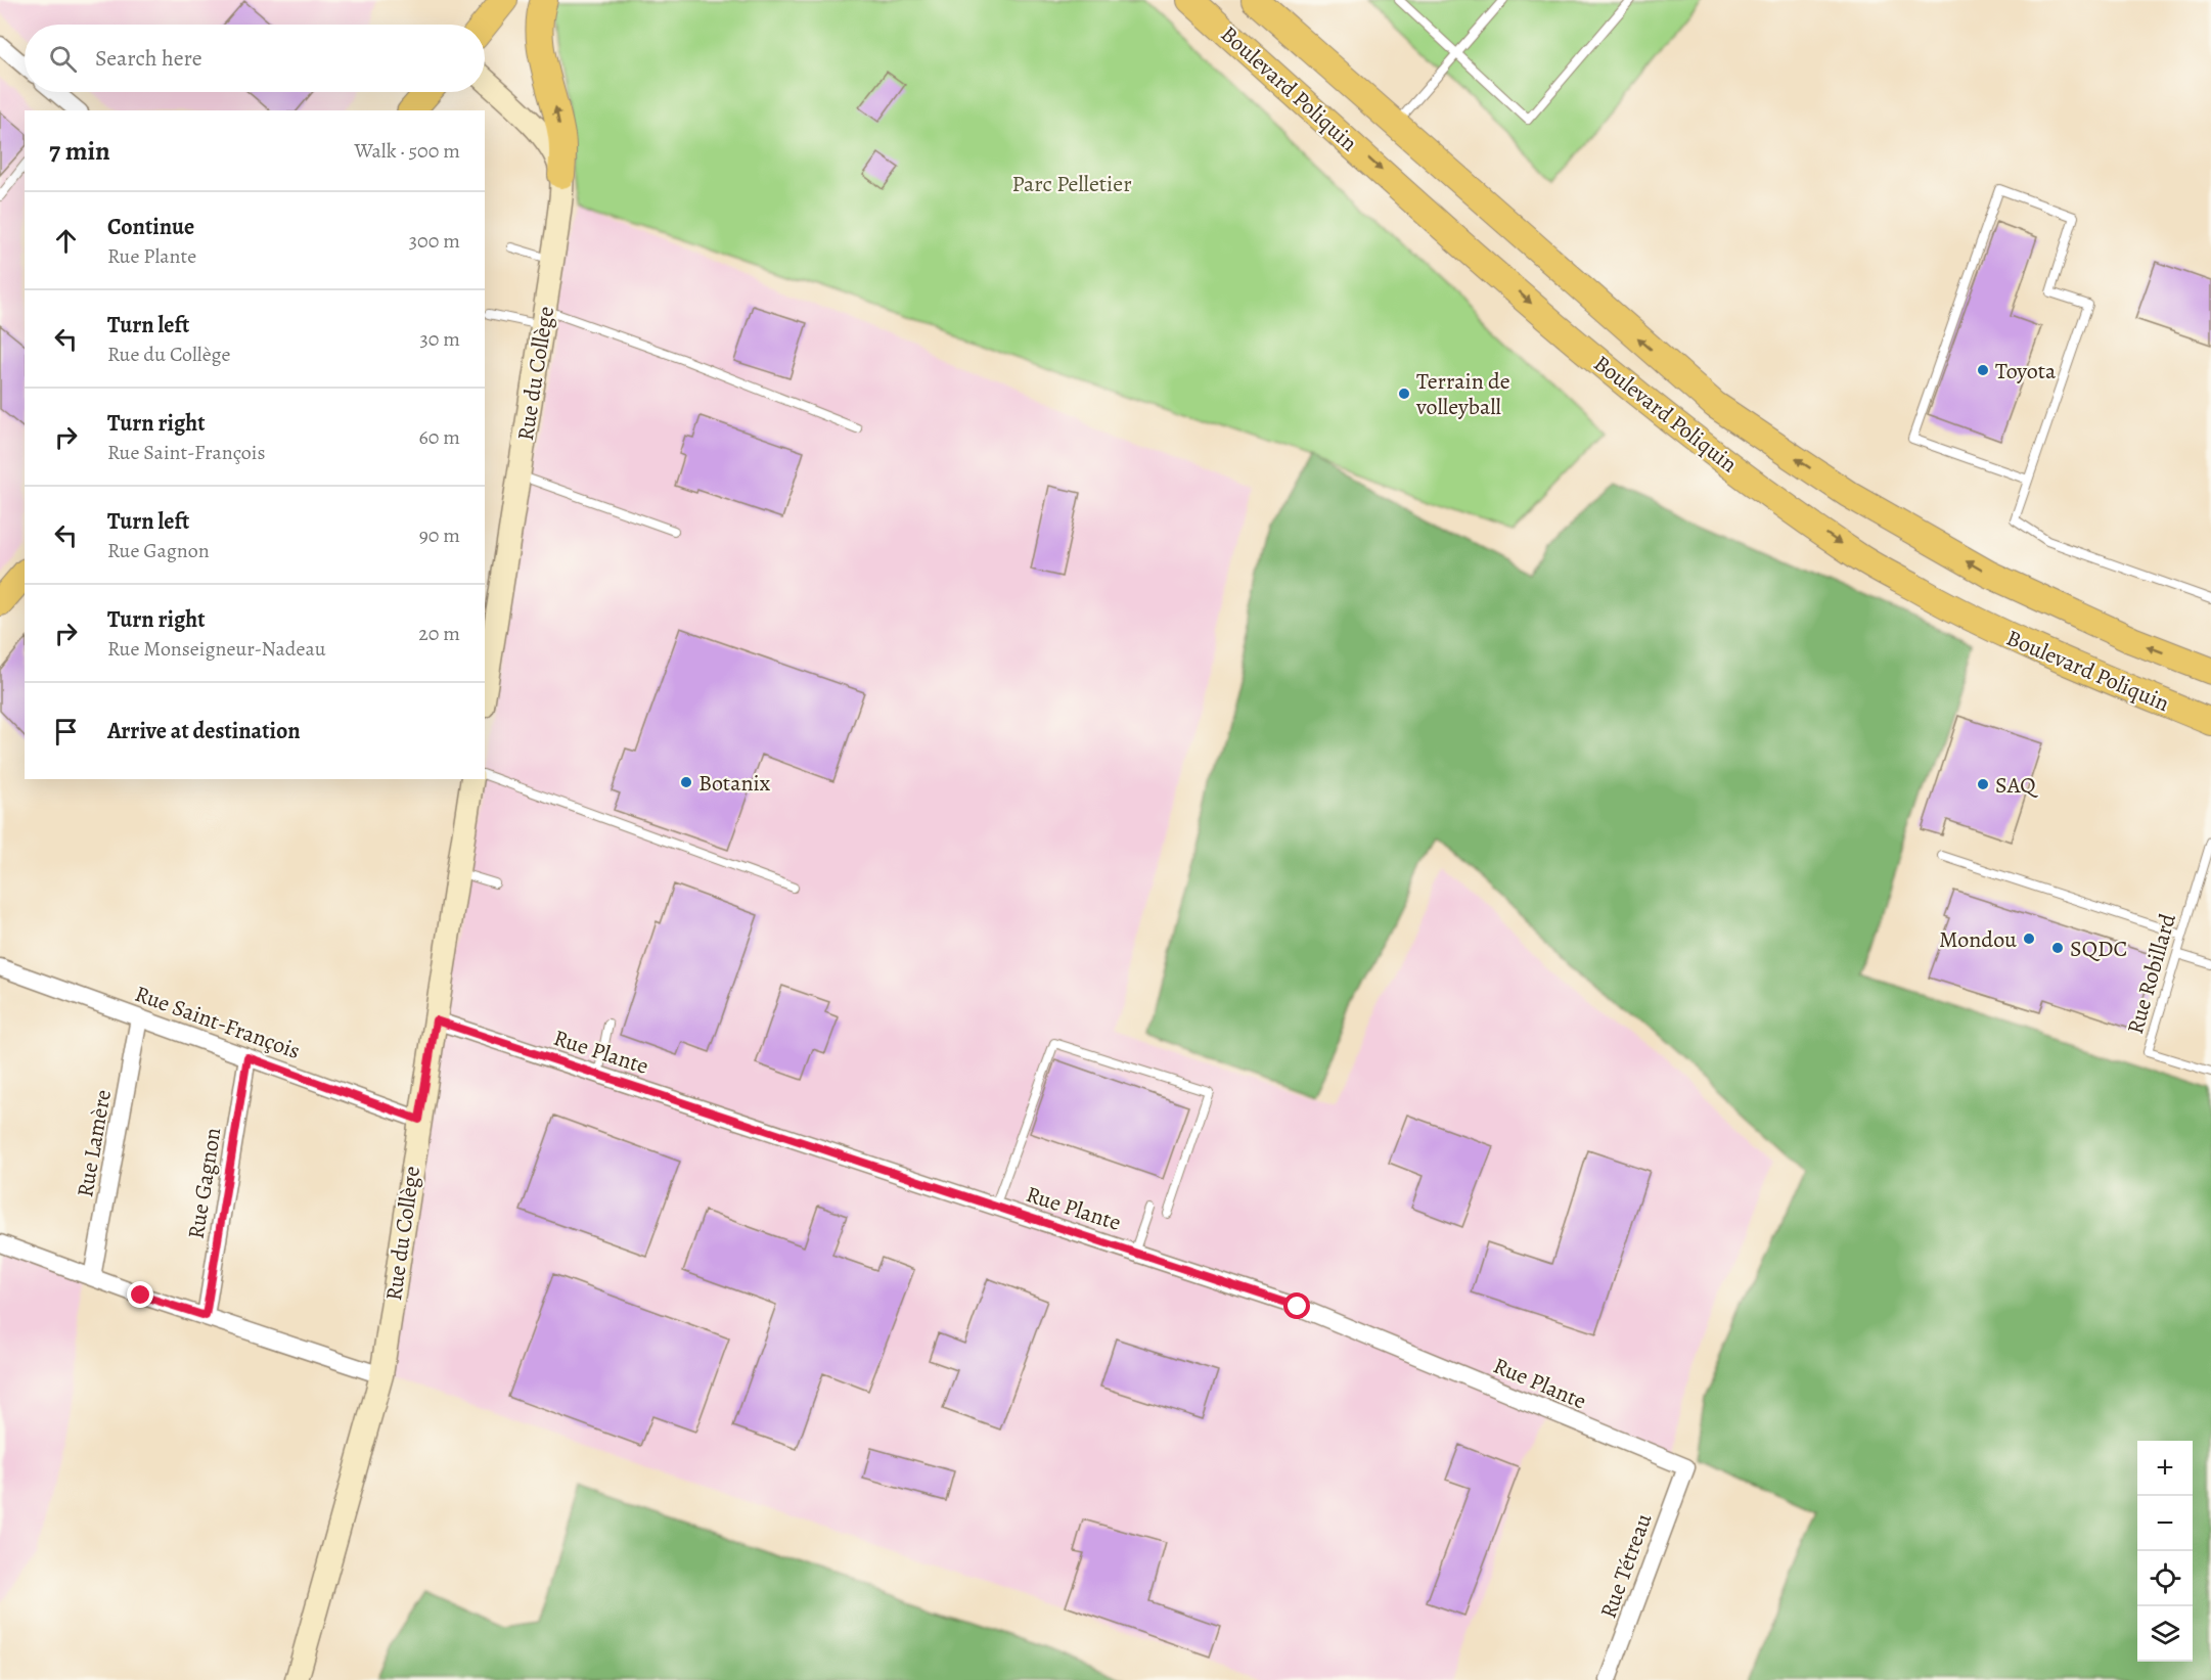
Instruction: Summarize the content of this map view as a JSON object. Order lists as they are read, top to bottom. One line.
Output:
{"streets":{"main road":["Boulevard Poliquin"],"street":["Rue du Collège","Rue Saint-François","Rue Plante","Rue Lamère","Rue Gagnon","Rue Tétreau"],"lane":["Rue Robillard"]},"crossings":[["Rue du Collège","Rue Saint-François"],["Rue du Collège","Rue Plante"],["Rue Saint-François","Rue Lamère"],["Rue Saint-François","Rue Gagnon"],["Rue Plante","Rue Tétreau"]],"parks":["Parc Pelletier"],"places":["Toyota","Terrain de volleyball","Botanix","SAQ","Mondou","SQDC"],"page":{"search":"Search here","heading":["7 min","Walk · 500 m"],"list":[["Continue","Rue Plante","300 m"],["Turn left","Rue du Collège","30 m"],["Turn right","Rue Saint-François","60 m"],["Turn left","Rue Gagnon","90 m"],["Turn right","Rue Monseigneur-Nadeau","20 m"],"Arrive at destination"],"map_buttons":["+","−"]}}
